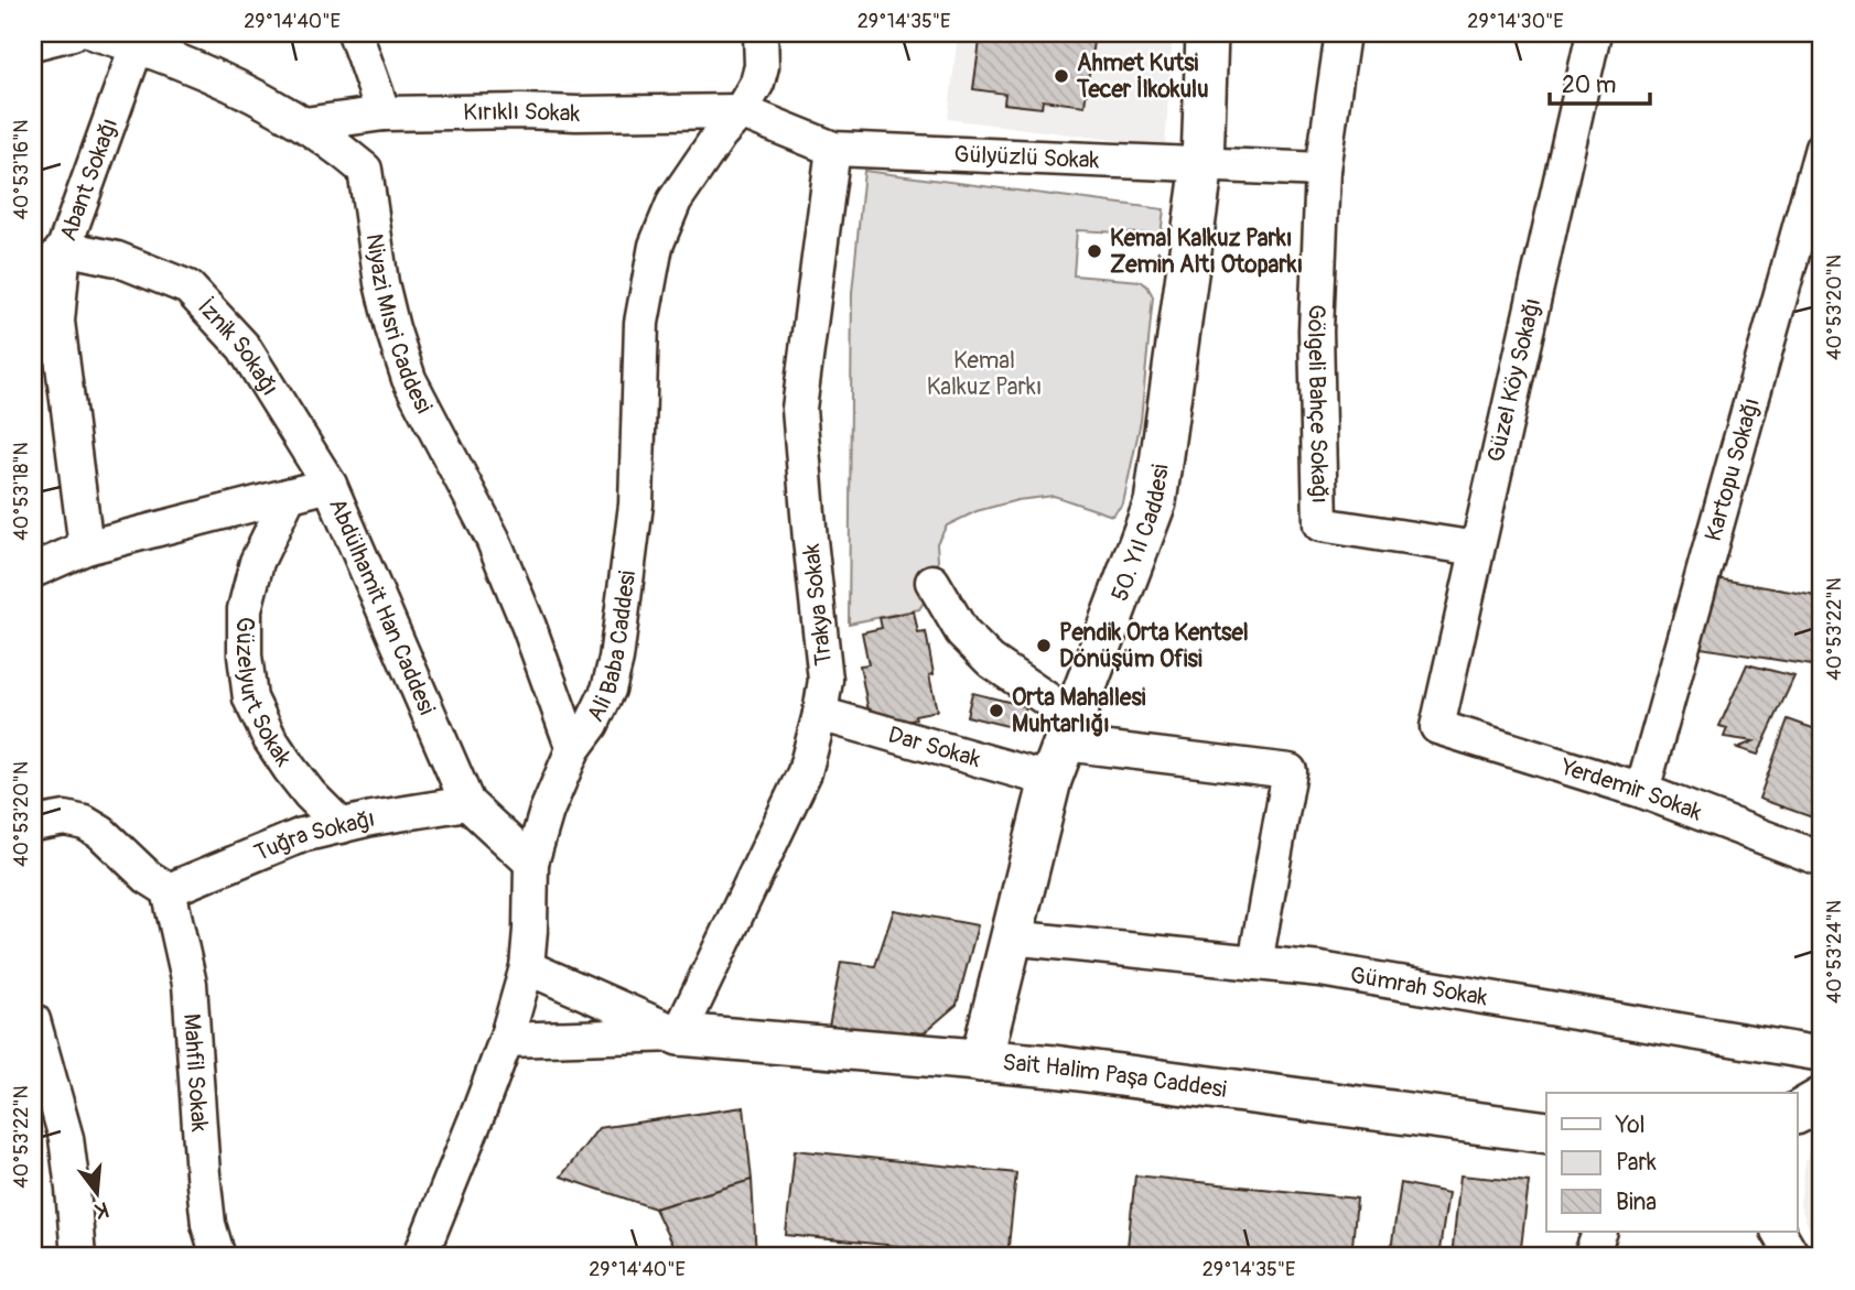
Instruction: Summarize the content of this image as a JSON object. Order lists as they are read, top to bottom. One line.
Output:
{"streets":{"street":["Kırıklı Sokak","Gülyüzlü Sokak","Abant Sokağı","Niyazi Mısri Caddesi","İznik Sokağı","Güzel Köy Sokağı","Gölgeli Bahçe Sokağı","Kartopu Sokağı","50. Yıl Caddesi","Abdülhamit Han Caddesi","Trakya Sokak","Ali Baba Caddesi","Güzelyurt Sokak","Dar Sokak","Yerdemir Sokak","Tuğra Sokağı","Gümrah Sokak","Mahfil Sokak","Sait Halim Paşa Caddesi"]},"crossings":[["Kırıklı Sokak","Gülyüzlü Sokak"],["Kırıklı Sokak","Niyazi Mısri Caddesi"],["Kırıklı Sokak","Ali Baba Caddesi"],["Gülyüzlü Sokak","Gölgeli Bahçe Sokağı"],["Gülyüzlü Sokak","50. Yıl Caddesi"],["Gülyüzlü Sokak","Trakya Sokak"],["Gülyüzlü Sokak","Ali Baba Caddesi"],["Abant Sokağı","Niyazi Mısri Caddesi"],["Abant Sokağı","İznik Sokağı"],["Abant Sokağı","Abdülhamit Han Caddesi"],["Niyazi Mısri Caddesi","Ali Baba Caddesi"],["İznik Sokağı","Abdülhamit Han Caddesi"],["Güzel Köy Sokağı","Gölgeli Bahçe Sokağı"],["Güzel Köy Sokağı","Yerdemir Sokak"],["Kartopu Sokağı","Yerdemir Sokak"],["50. Yıl Caddesi","Dar Sokak"],["50. Yıl Caddesi","Gümrah Sokak"],["50. Yıl Caddesi","Sait Halim Paşa Caddesi"],["Abdülhamit Han Caddesi","Ali Baba Caddesi"],["Abdülhamit Han Caddesi","Güzelyurt Sokak"],["Abdülhamit Han Caddesi","Tuğra Sokağı"],["Trakya Sokak","Dar Sokak"],["Trakya Sokak","Sait Halim Paşa Caddesi"],["Güzelyurt Sokak","Tuğra Sokağı"],["Tuğra Sokağı","Mahfil Sokak"]],"parks":["Kemal Kalkuz Parkı"],"places":["Ahmet Kutsi Tecer İlkokulu","Kemal Kalkuz Parkı Zemin Altı Otoparkı","Pendik Orta Kentsel Dönüşüm Ofisi","Orta Mahallesi Muhtarlığı"],"legend":["Yol","Park","Bina"],"scale_bar":"20 m","north":"bottom","coordinates":["29°14'40\"E","29°14'35\"E","29°14'30\"E","40°53'16\"N","40°53'20\"N","40°53'18\"N","40°53'22\"N","40°53'24\"N"]}
